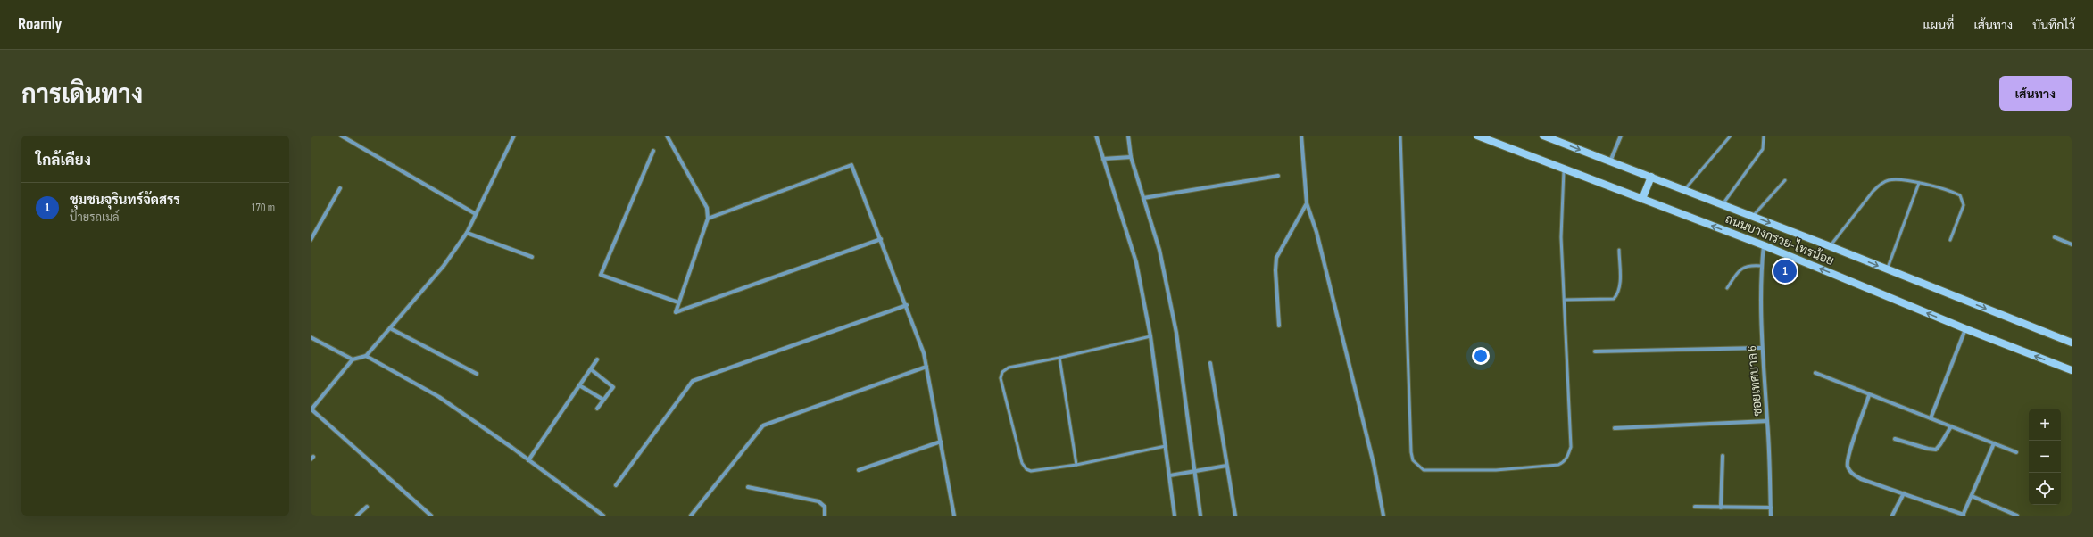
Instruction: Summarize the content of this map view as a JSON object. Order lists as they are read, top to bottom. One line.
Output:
{"streets":{"main road":["ถนนบางกรวย-ไทรน้อย"],"street":["ซอยเทศบาล 6"]},"crossings":[["ถนนบางกรวย-ไทรน้อย","ซอยเทศบาล 6"]],"page":{"header":"Roamly","nav":["แผนที่","เส้นทาง","บันทึกไว้"],"title":"การเดินทาง","buttons":"เส้นทาง","heading":"ใกล้เคียง","list":[{"mark":"1","name":"ชุมชนจุรินทร์จัดสรร","note":"ป้ายรถเมล์","value":"170 m"}],"pins":"1","map_buttons":["+","−"]}}
